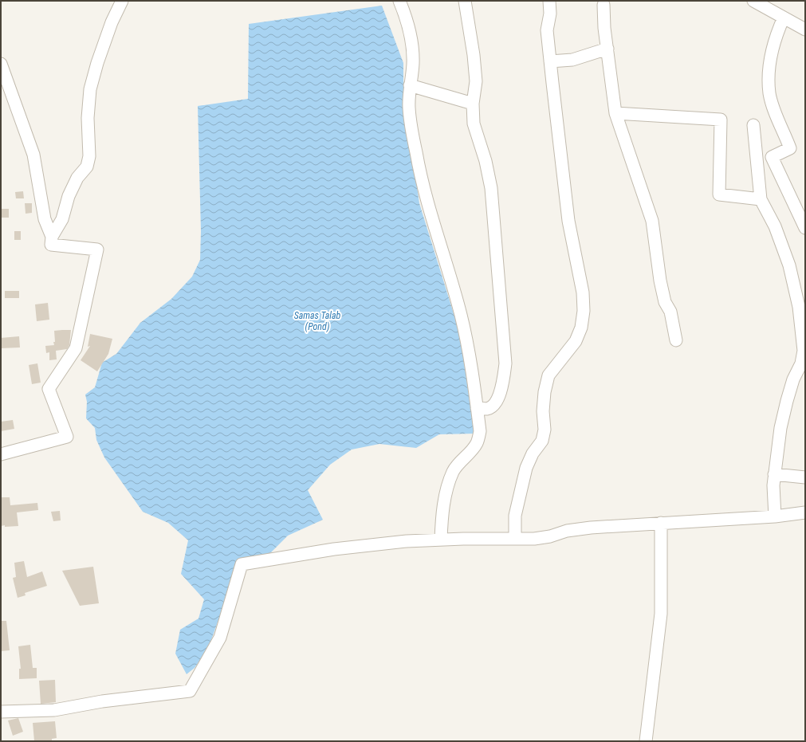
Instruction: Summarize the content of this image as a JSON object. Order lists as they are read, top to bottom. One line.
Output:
{"water":["Samas Talab (Pond)"]}
